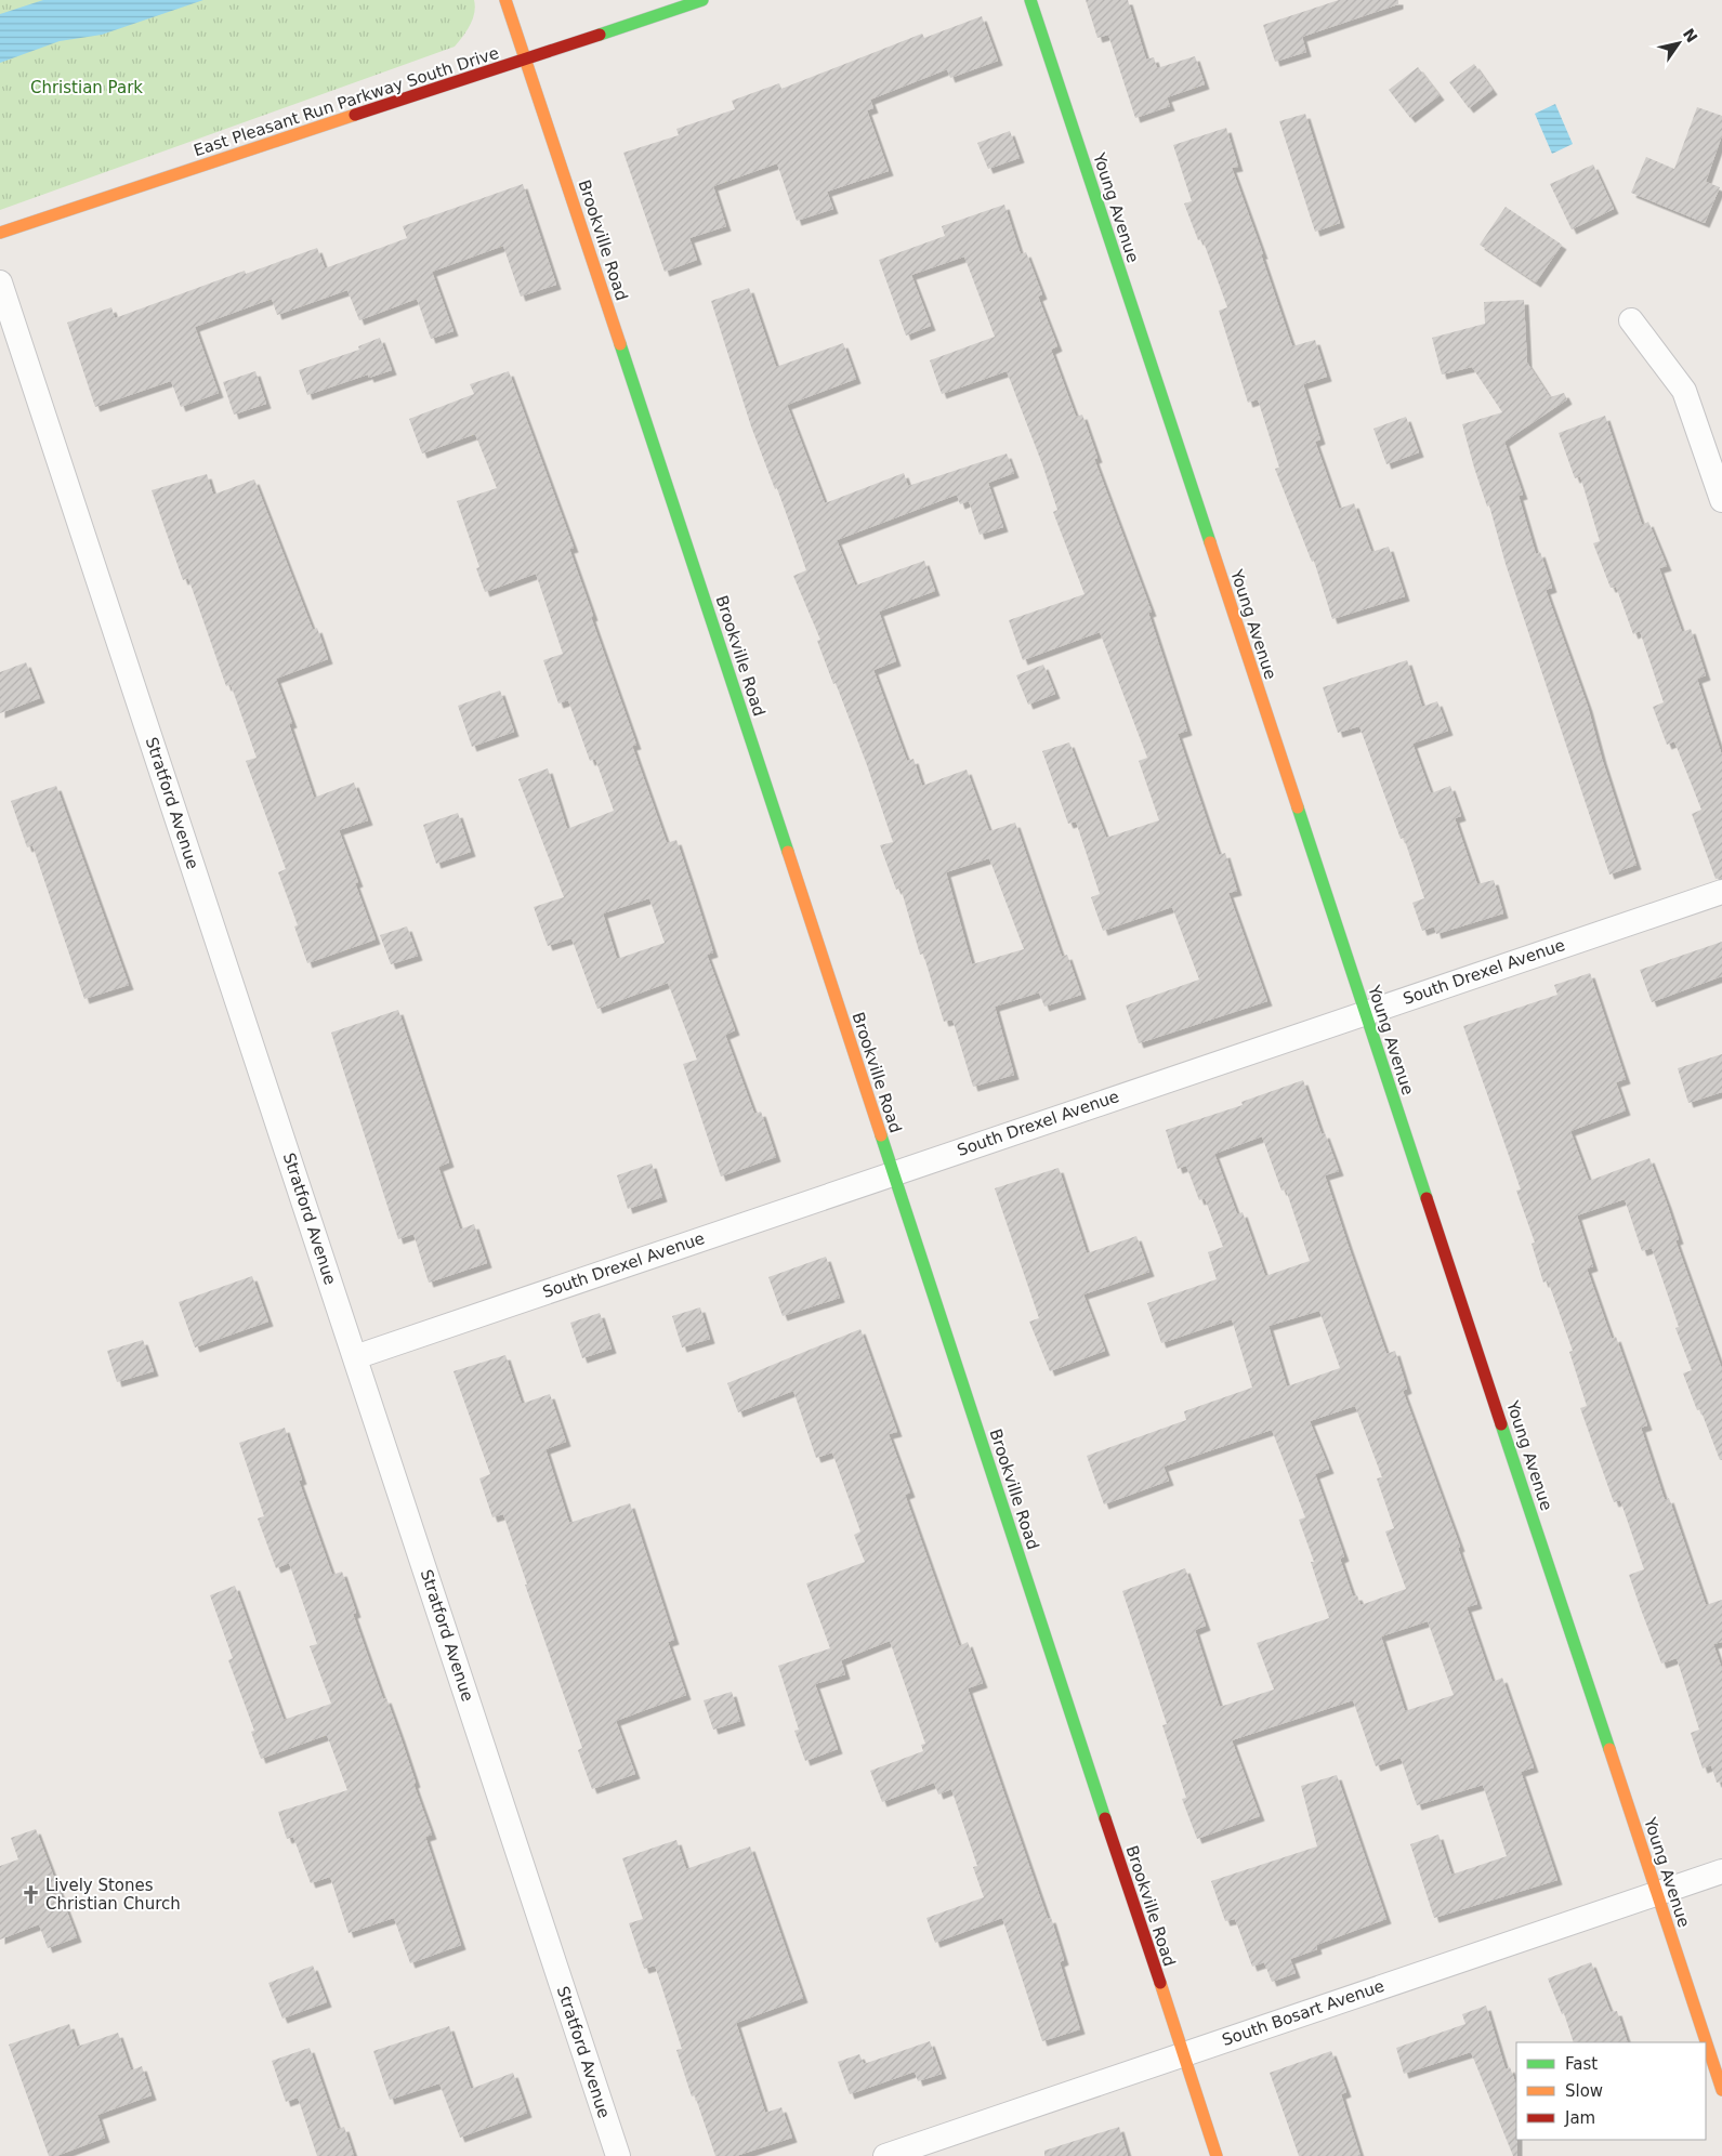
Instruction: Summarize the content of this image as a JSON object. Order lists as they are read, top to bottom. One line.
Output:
{"streets":{"street":["East Pleasant Run Parkway South Drive","Young Avenue","Brookville Road","Stratford Avenue","South Drexel Avenue","South Bosart Avenue"]},"crossings":[["East Pleasant Run Parkway South Drive","Brookville Road"],["Young Avenue","South Drexel Avenue"],["Young Avenue","South Bosart Avenue"],["Brookville Road","South Drexel Avenue"],["Brookville Road","South Bosart Avenue"],["Stratford Avenue","South Drexel Avenue"]],"parks":["Christian Park"],"places":{"church":["Lively Stones Christian Church"]},"legend":["Fast","Slow","Jam"],"north":"top right"}
